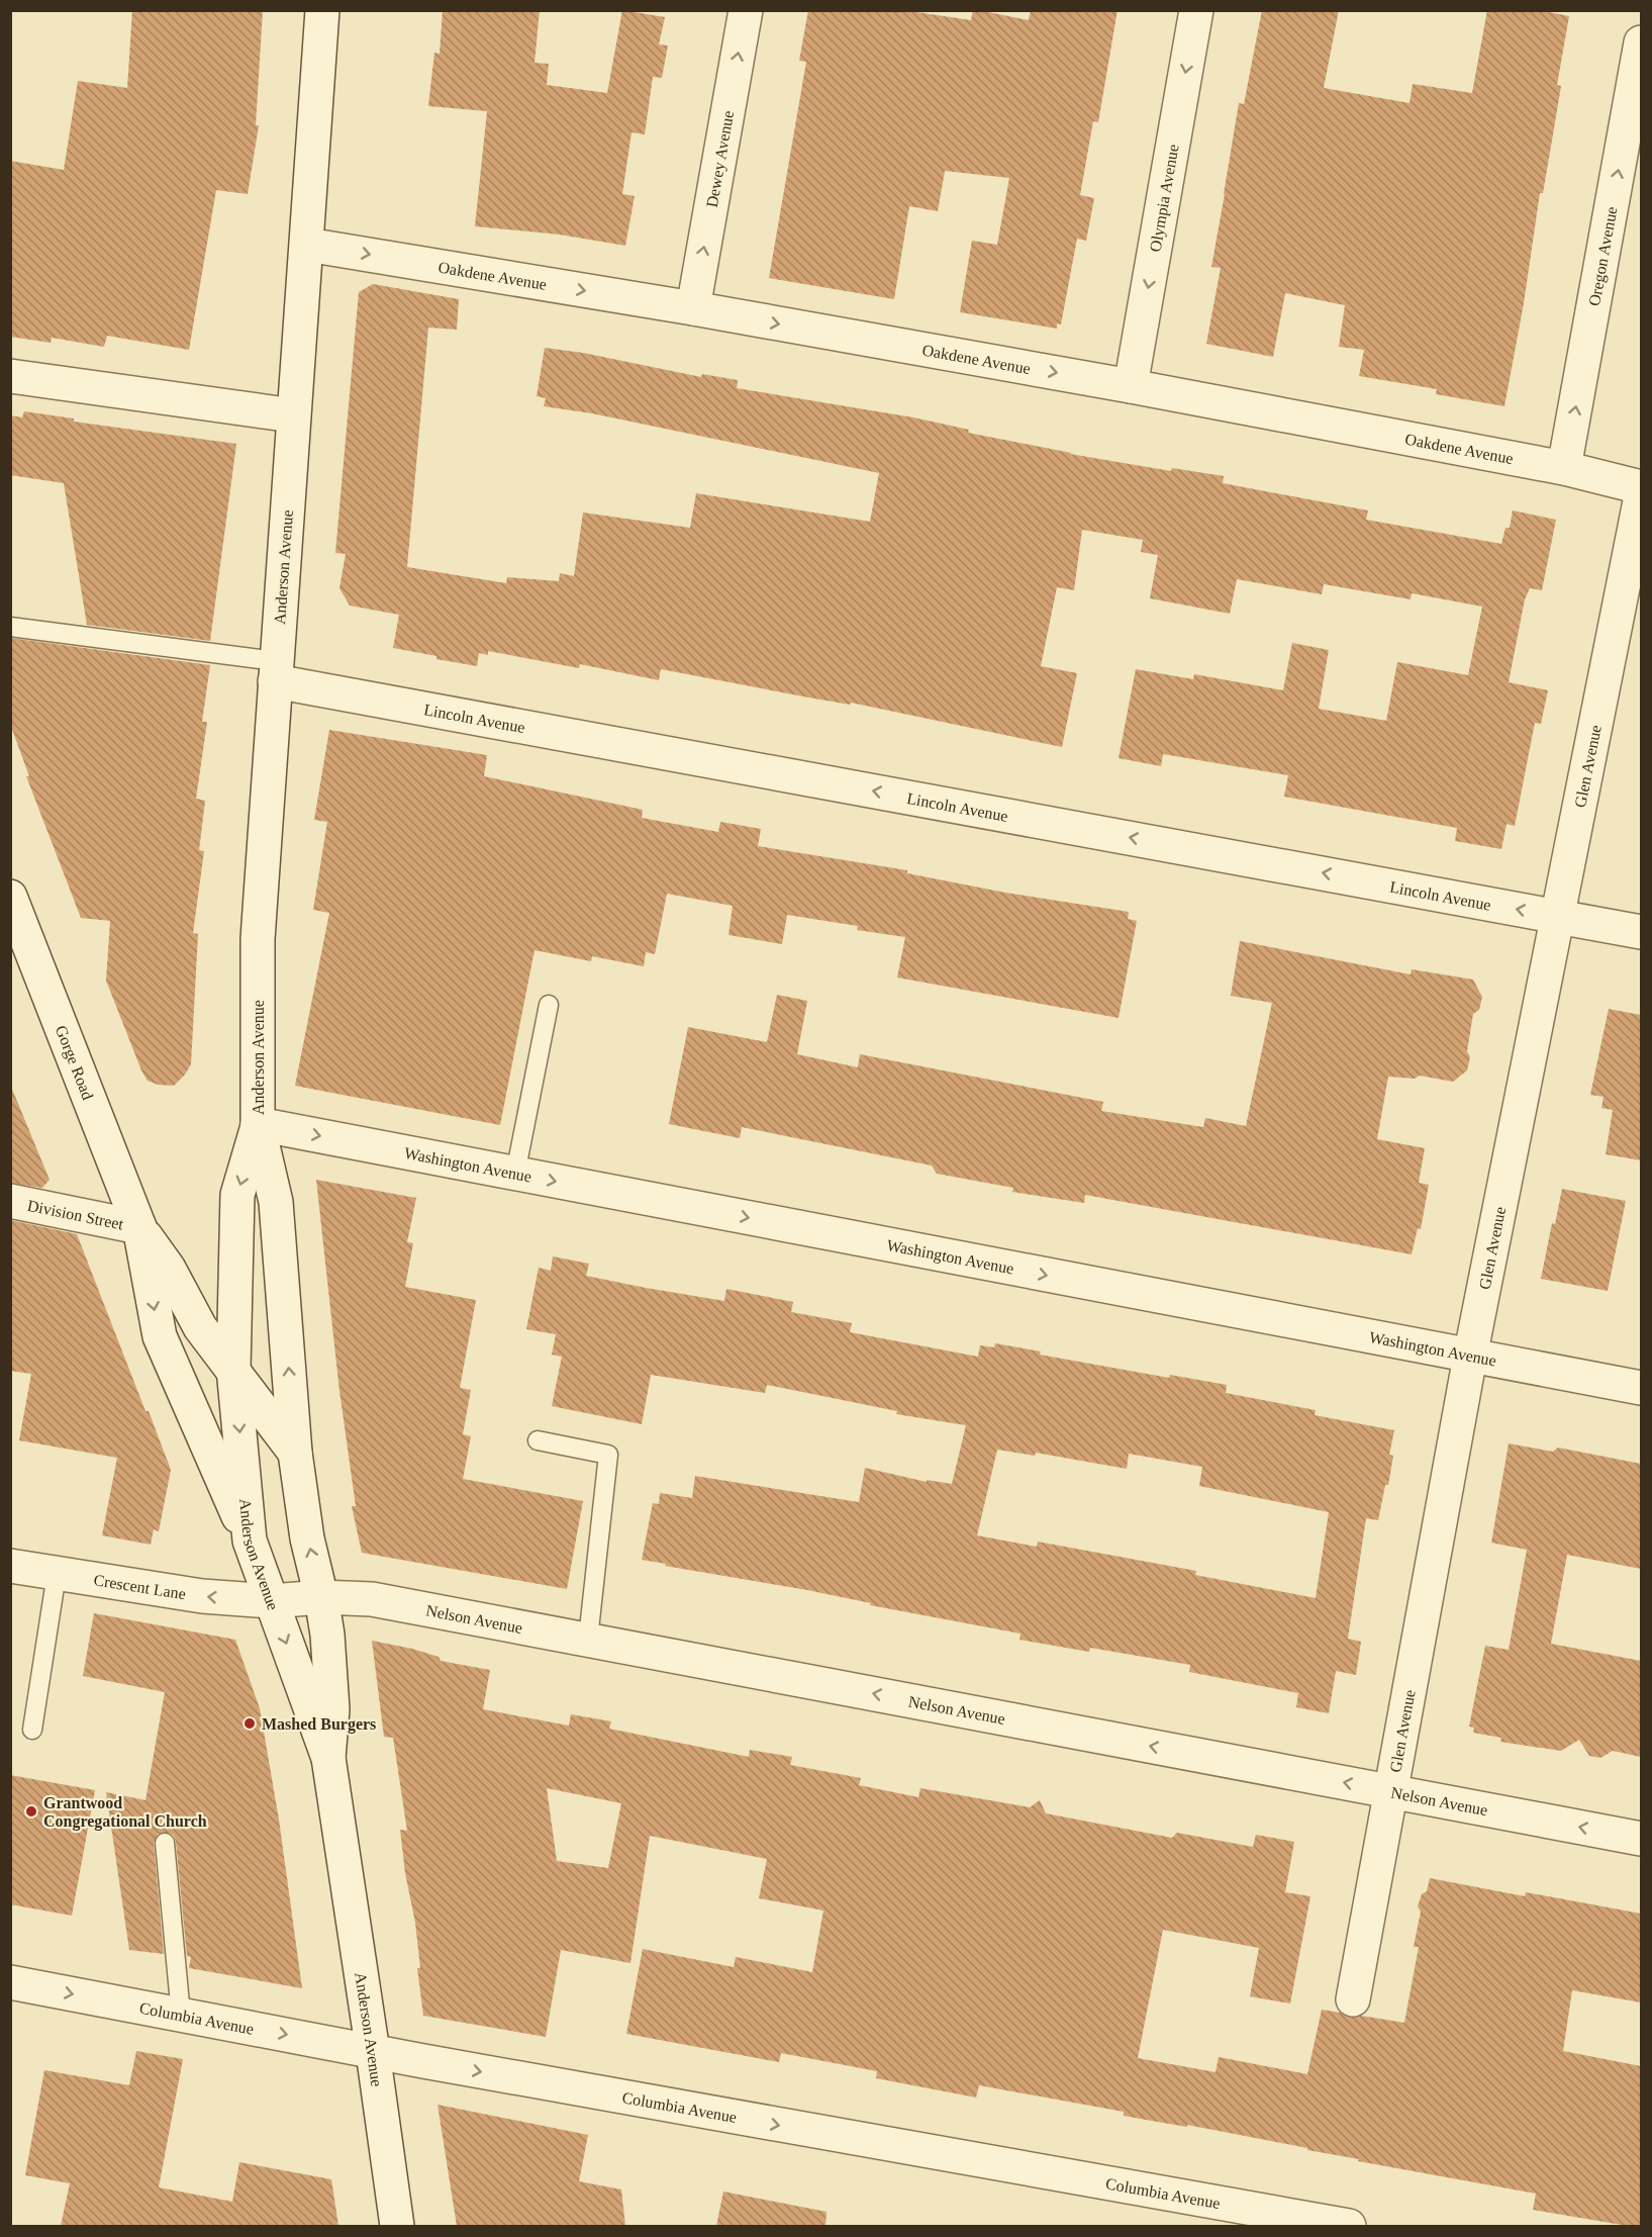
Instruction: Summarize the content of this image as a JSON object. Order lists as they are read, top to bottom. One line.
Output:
{"streets":{"street":["Dewey Avenue","Olympia Avenue","Oregon Avenue","Oakdene Avenue","Anderson Avenue","Lincoln Avenue","Glen Avenue","Gorge Road","Washington Avenue","Division Street","Crescent Lane","Nelson Avenue","Columbia Avenue"]},"crossings":[["Dewey Avenue","Oakdene Avenue"],["Olympia Avenue","Oakdene Avenue"],["Oregon Avenue","Oakdene Avenue"],["Oakdene Avenue","Anderson Avenue"],["Anderson Avenue","Lincoln Avenue"],["Anderson Avenue","Gorge Road"],["Anderson Avenue","Washington Avenue"],["Anderson Avenue","Crescent Lane"],["Anderson Avenue","Nelson Avenue"],["Anderson Avenue","Columbia Avenue"],["Lincoln Avenue","Glen Avenue"],["Glen Avenue","Washington Avenue"],["Glen Avenue","Nelson Avenue"],["Gorge Road","Division Street"],["Crescent Lane","Nelson Avenue"]],"one_way":["Dewey Avenue","Olympia Avenue","Oregon Avenue","Oakdene Avenue","Lincoln Avenue","Washington Avenue","Crescent Lane","Nelson Avenue","Columbia Avenue"],"places":["Mashed Burgers","Grantwood Congregational Church"]}
